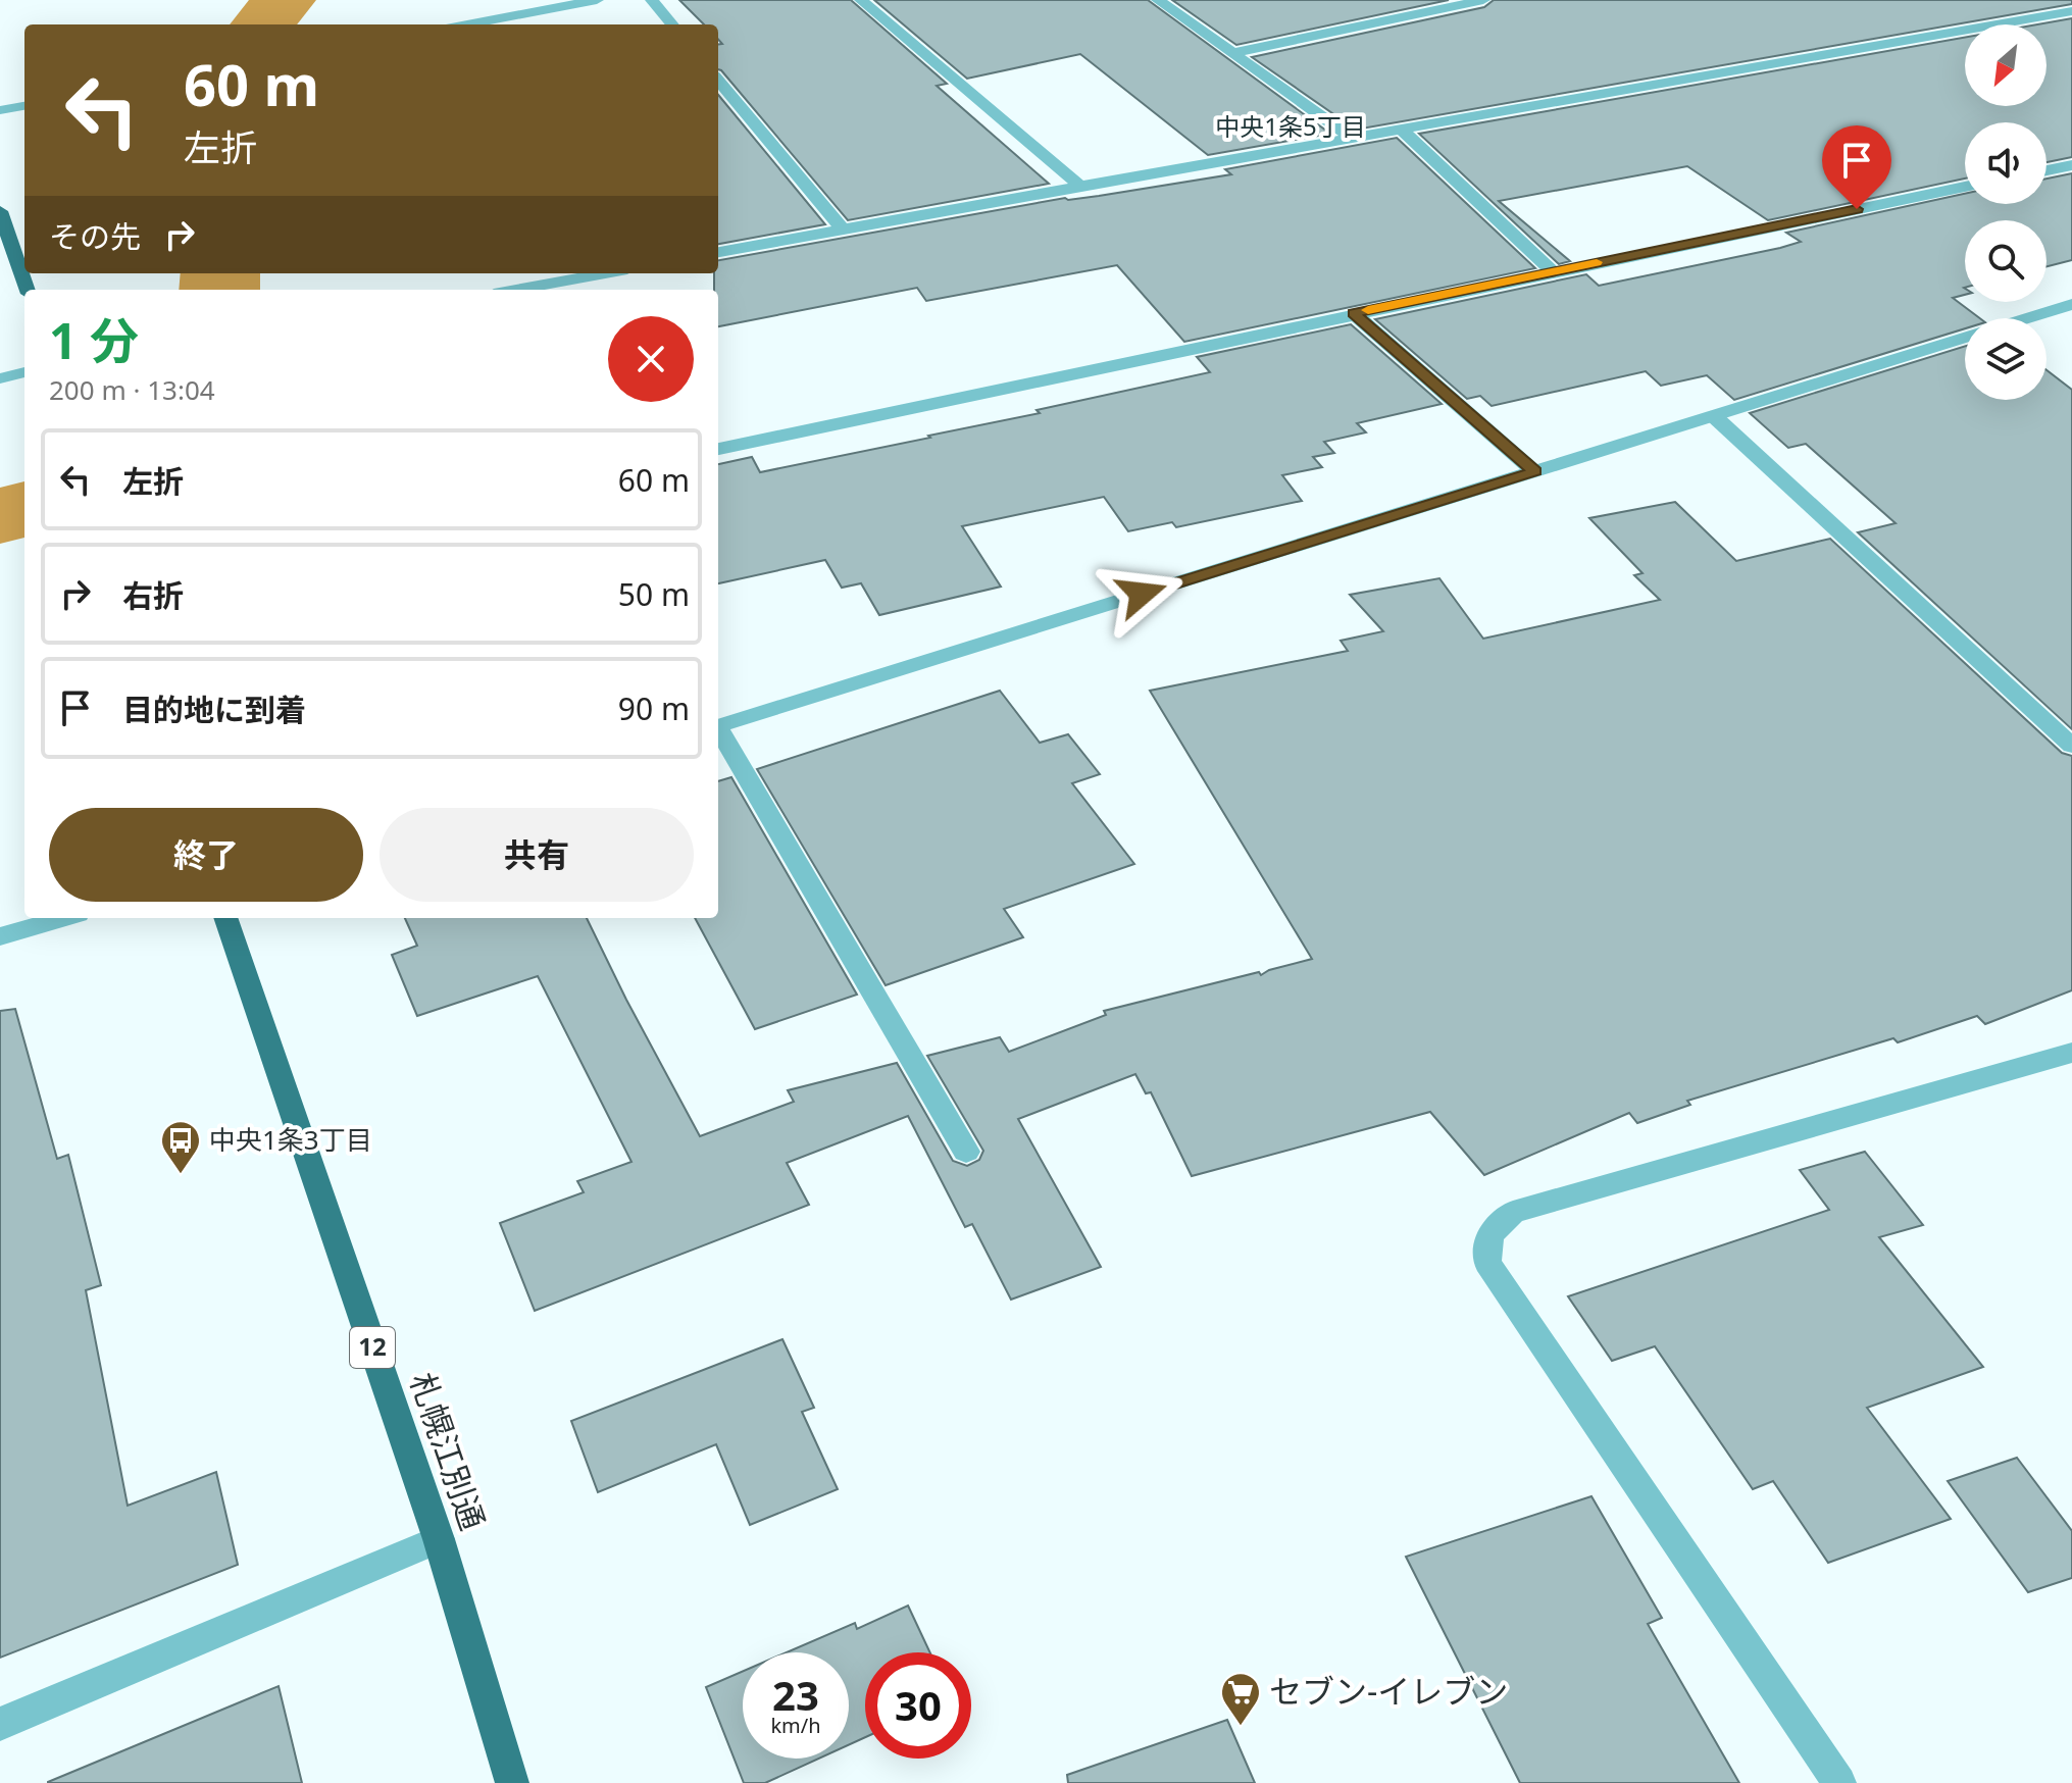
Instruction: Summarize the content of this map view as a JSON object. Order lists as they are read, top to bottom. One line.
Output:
{"streets":{"highway":["12","札幌江別通"]},"districts":["中央1条5丁目"],"places":{"bus stop":["中央1条3丁目"],"supermarket":["セブン-イレブン"]},"north":"bottom left","page":{"turn":["60 m","左折"],"then":"その先","heading":["1 分","200 m · 13:04"],"list":[{"name":"左折","value":"60 m"},{"name":"右折","value":"50 m"},{"name":"目的地に到着","value":"90 m"}],"buttons":["終了","共有"],"speed":"23 km/h","limit":"30"}}
